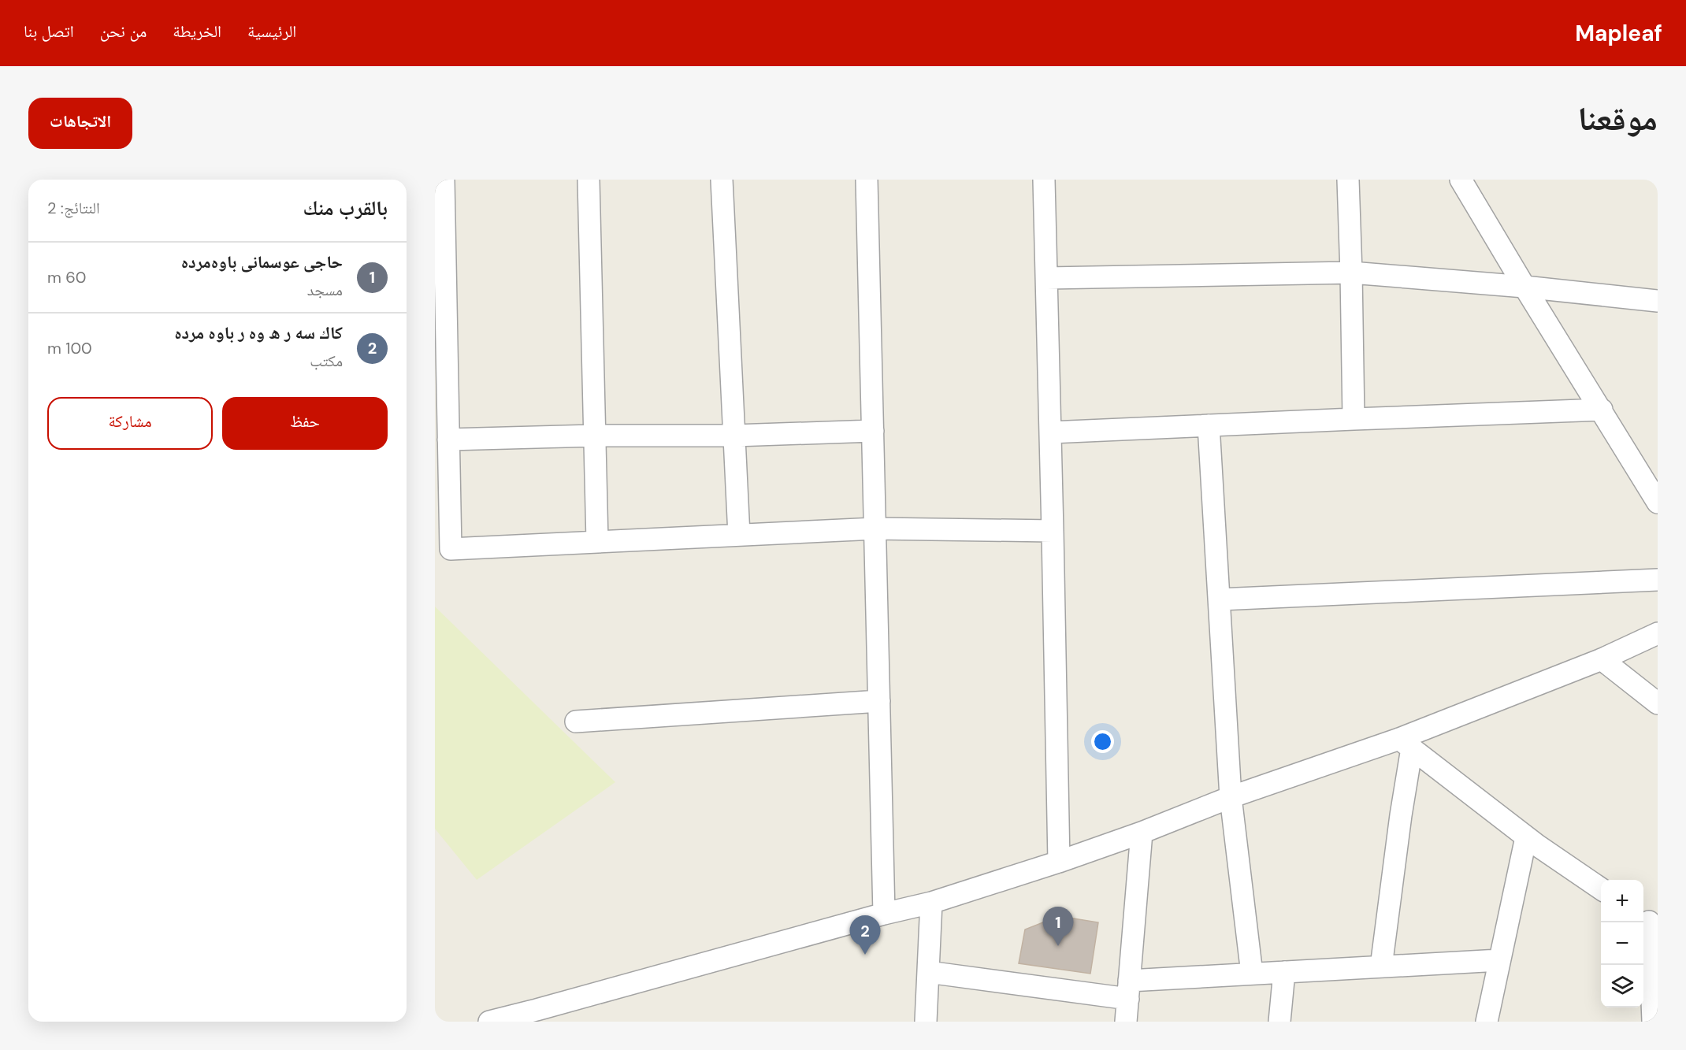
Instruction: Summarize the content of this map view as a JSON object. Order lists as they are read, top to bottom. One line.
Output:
{"page":{"header":"Mapleaf","nav":["الرئيسية","الخريطة","من نحن","اتصل بنا"],"title":"موقعنا","buttons":["الاتجاهات",["حفظ","مشاركة"]],"heading":["بالقرب منك","النتائج: 2"],"list":[{"mark":"1","name":"حاجی عوسمانی باوەمردە","note":"مسجد","value":"60 m"},{"mark":"2","name":"كاك سه ر ه وه ر باوه مرده","note":"مكتب","value":"100 m"}],"map_buttons":["+","−"],"pins":["1","2"]}}
